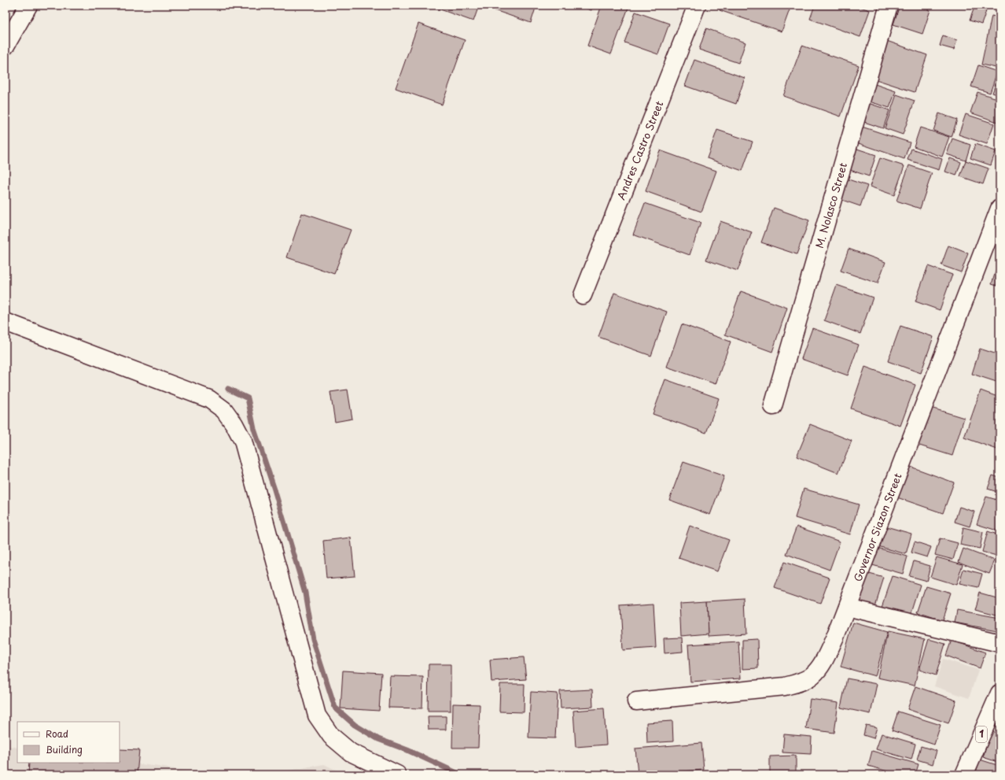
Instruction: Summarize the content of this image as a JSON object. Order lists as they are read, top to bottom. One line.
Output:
{"streets":{"main road":["Andres Castro Street","M. Nolasco Street","Governor Siazon Street","1"]},"legend":["Road","Building"]}
